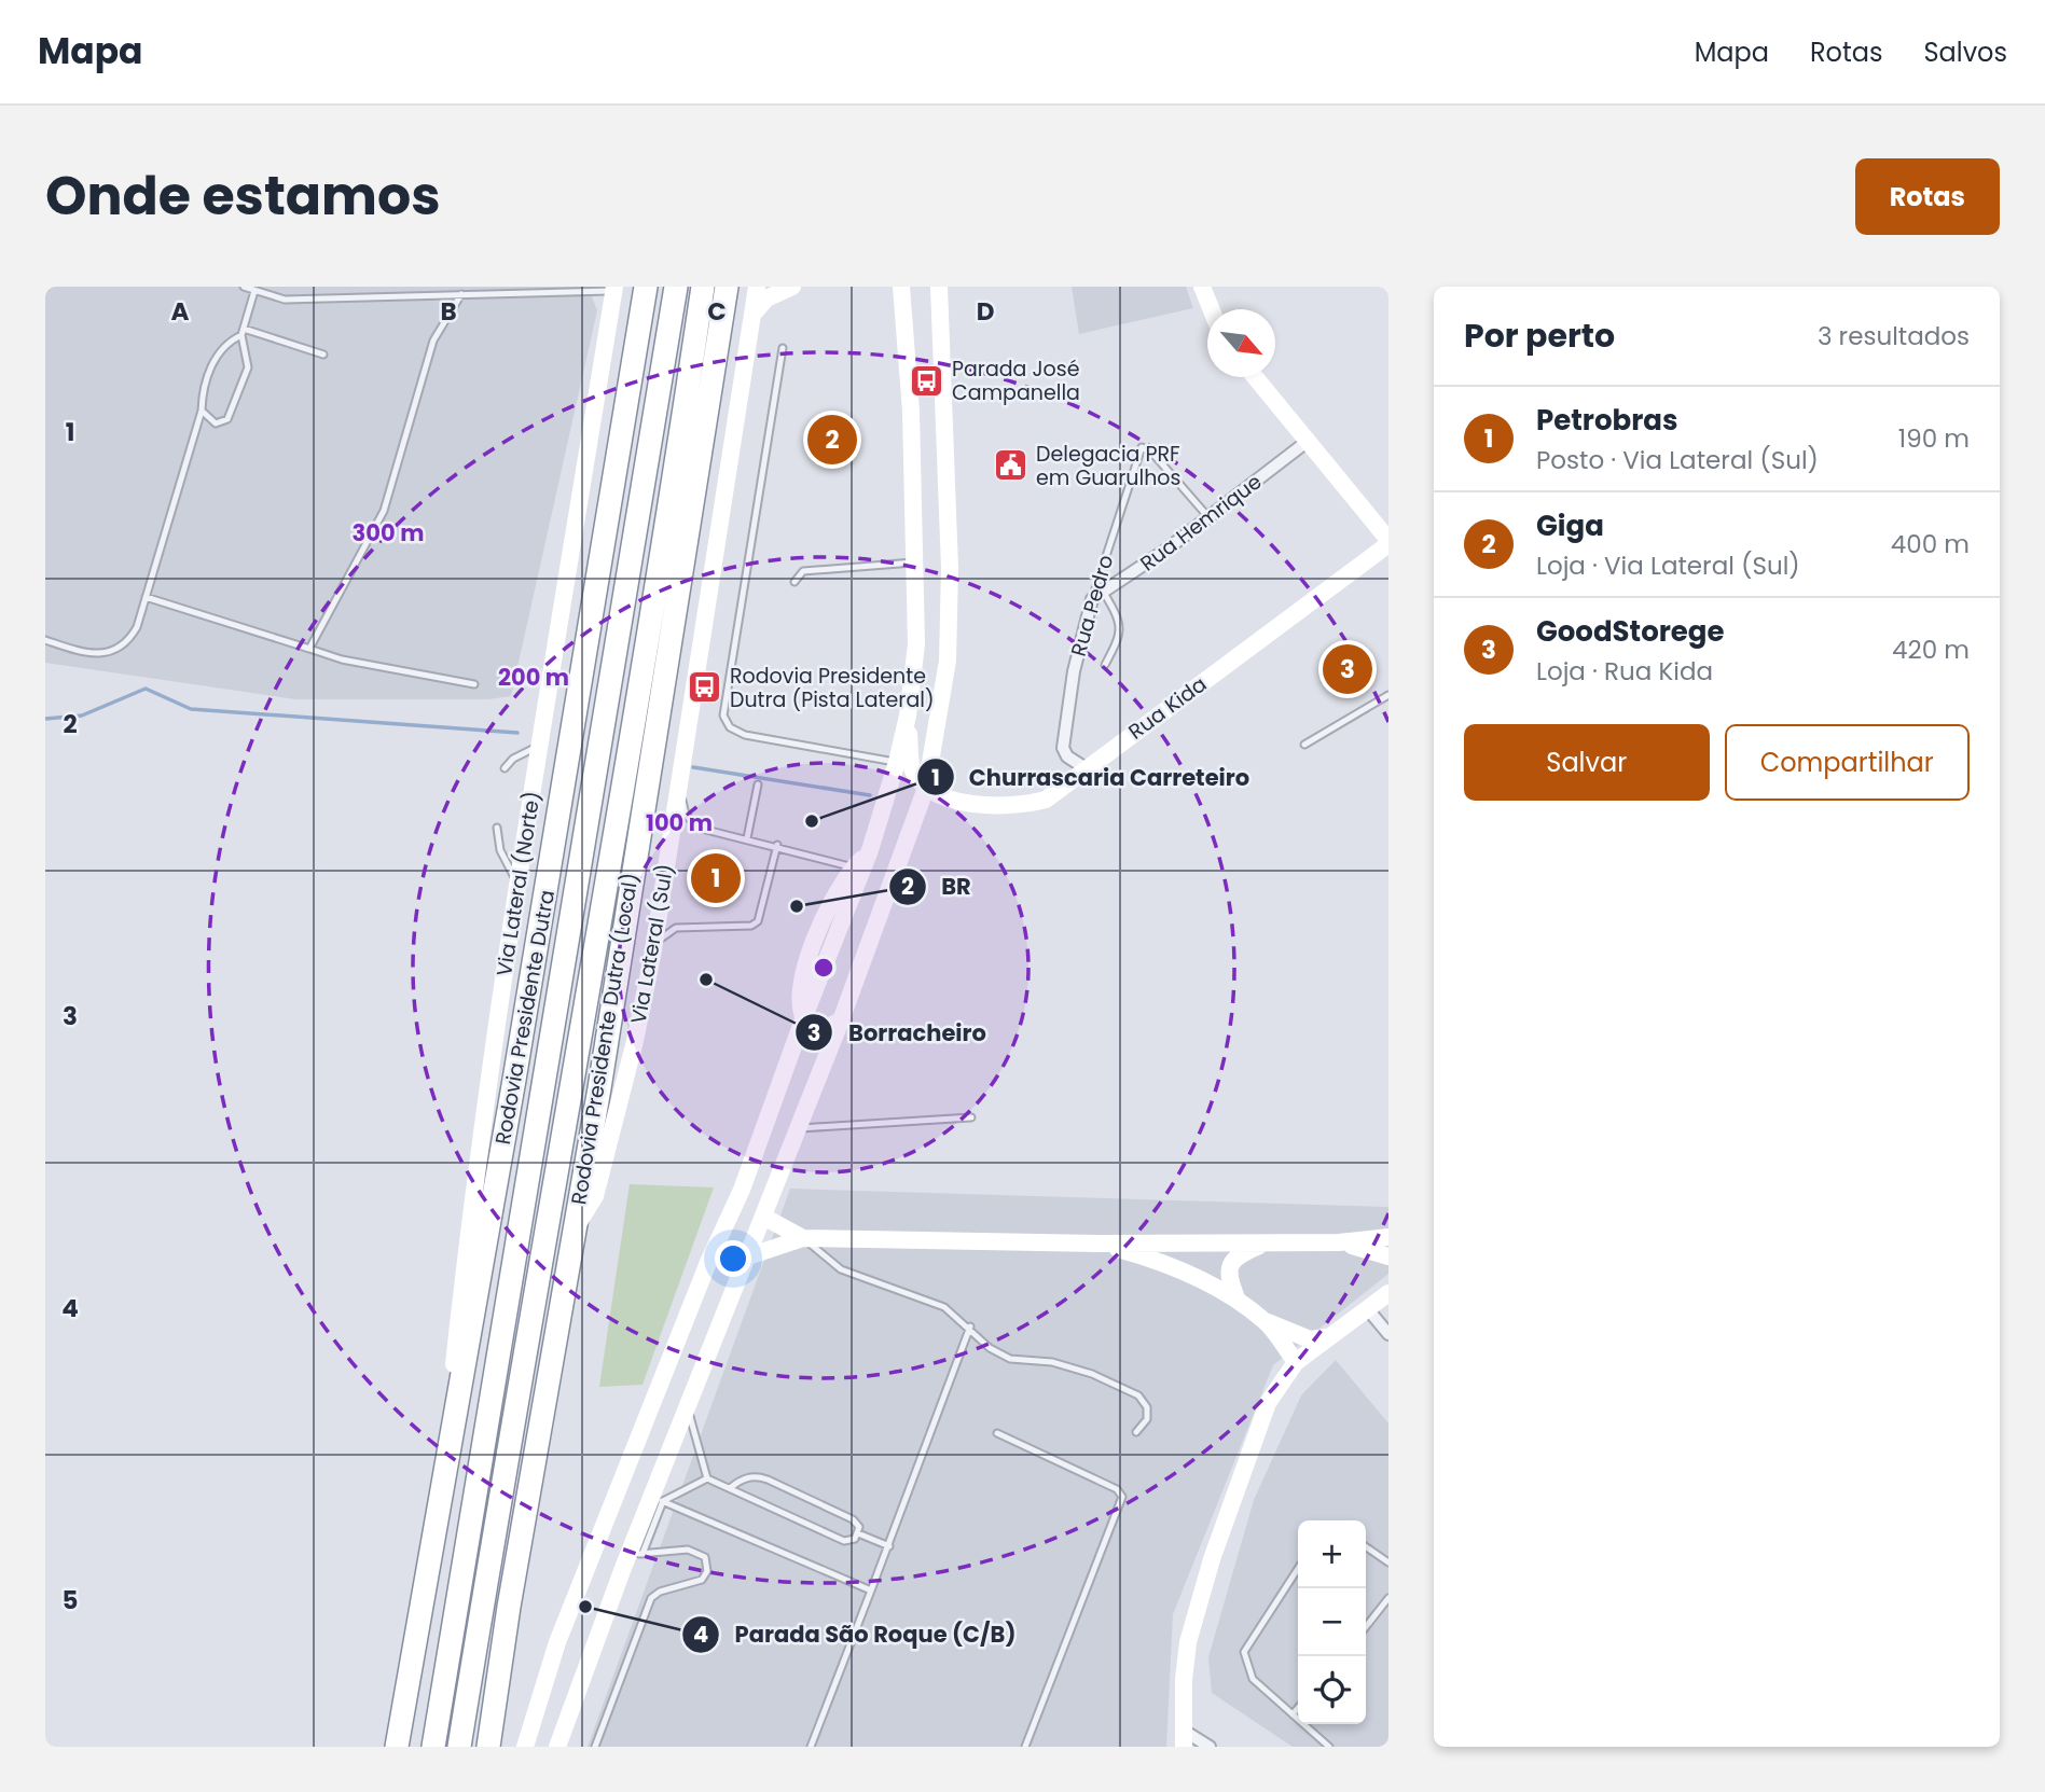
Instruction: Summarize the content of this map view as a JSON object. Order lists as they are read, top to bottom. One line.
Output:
{"streets":{"highway":["Rodovia Presidente Dutra","Rodovia Presidente Dutra (Local)"],"main road":["Rua Kida","Via Lateral (Norte)","Via Lateral (Sul)"],"street":["Rua Hemrique","Rua Pedro"]},"crossings":[["Rua Hemrique","Rua Pedro"],["Rua Pedro","Rua Kida"],["Via Lateral (Norte)","Rodovia Presidente Dutra"],["Via Lateral (Sul)","Rodovia Presidente Dutra (Local)"]],"places":{"bus stop":["Parada José Campanella","Rodovia Presidente Dutra (Pista Lateral)"],"public building":["Delegacia PRF em Guarulhos"],"other":["Churrascaria Carreteiro","BR","Borracheiro","Parada São Roque (C/B)"]},"north":"bottom right","page":{"header":"Mapa","nav":["Mapa","Rotas","Salvos"],"title":"Onde estamos","buttons":["Rotas",["Salvar","Compartilhar"]],"heading":["Por perto","3 resultados"],"list":[{"mark":"1","name":"Petrobras","note":"Posto · Via Lateral (Sul)","value":"190 m"},{"mark":"2","name":"Giga","note":"Loja · Via Lateral (Sul)","value":"400 m"},{"mark":"3","name":"GoodStorege","note":"Loja · Rua Kida","value":"420 m"}],"pins":["2","3","1"],"map_buttons":["+","−"]},"grid":{"columns":["A","B","C","D"],"rows":["1","2","3","4","5"]},"rings":["300 m","200 m","100 m"]}
